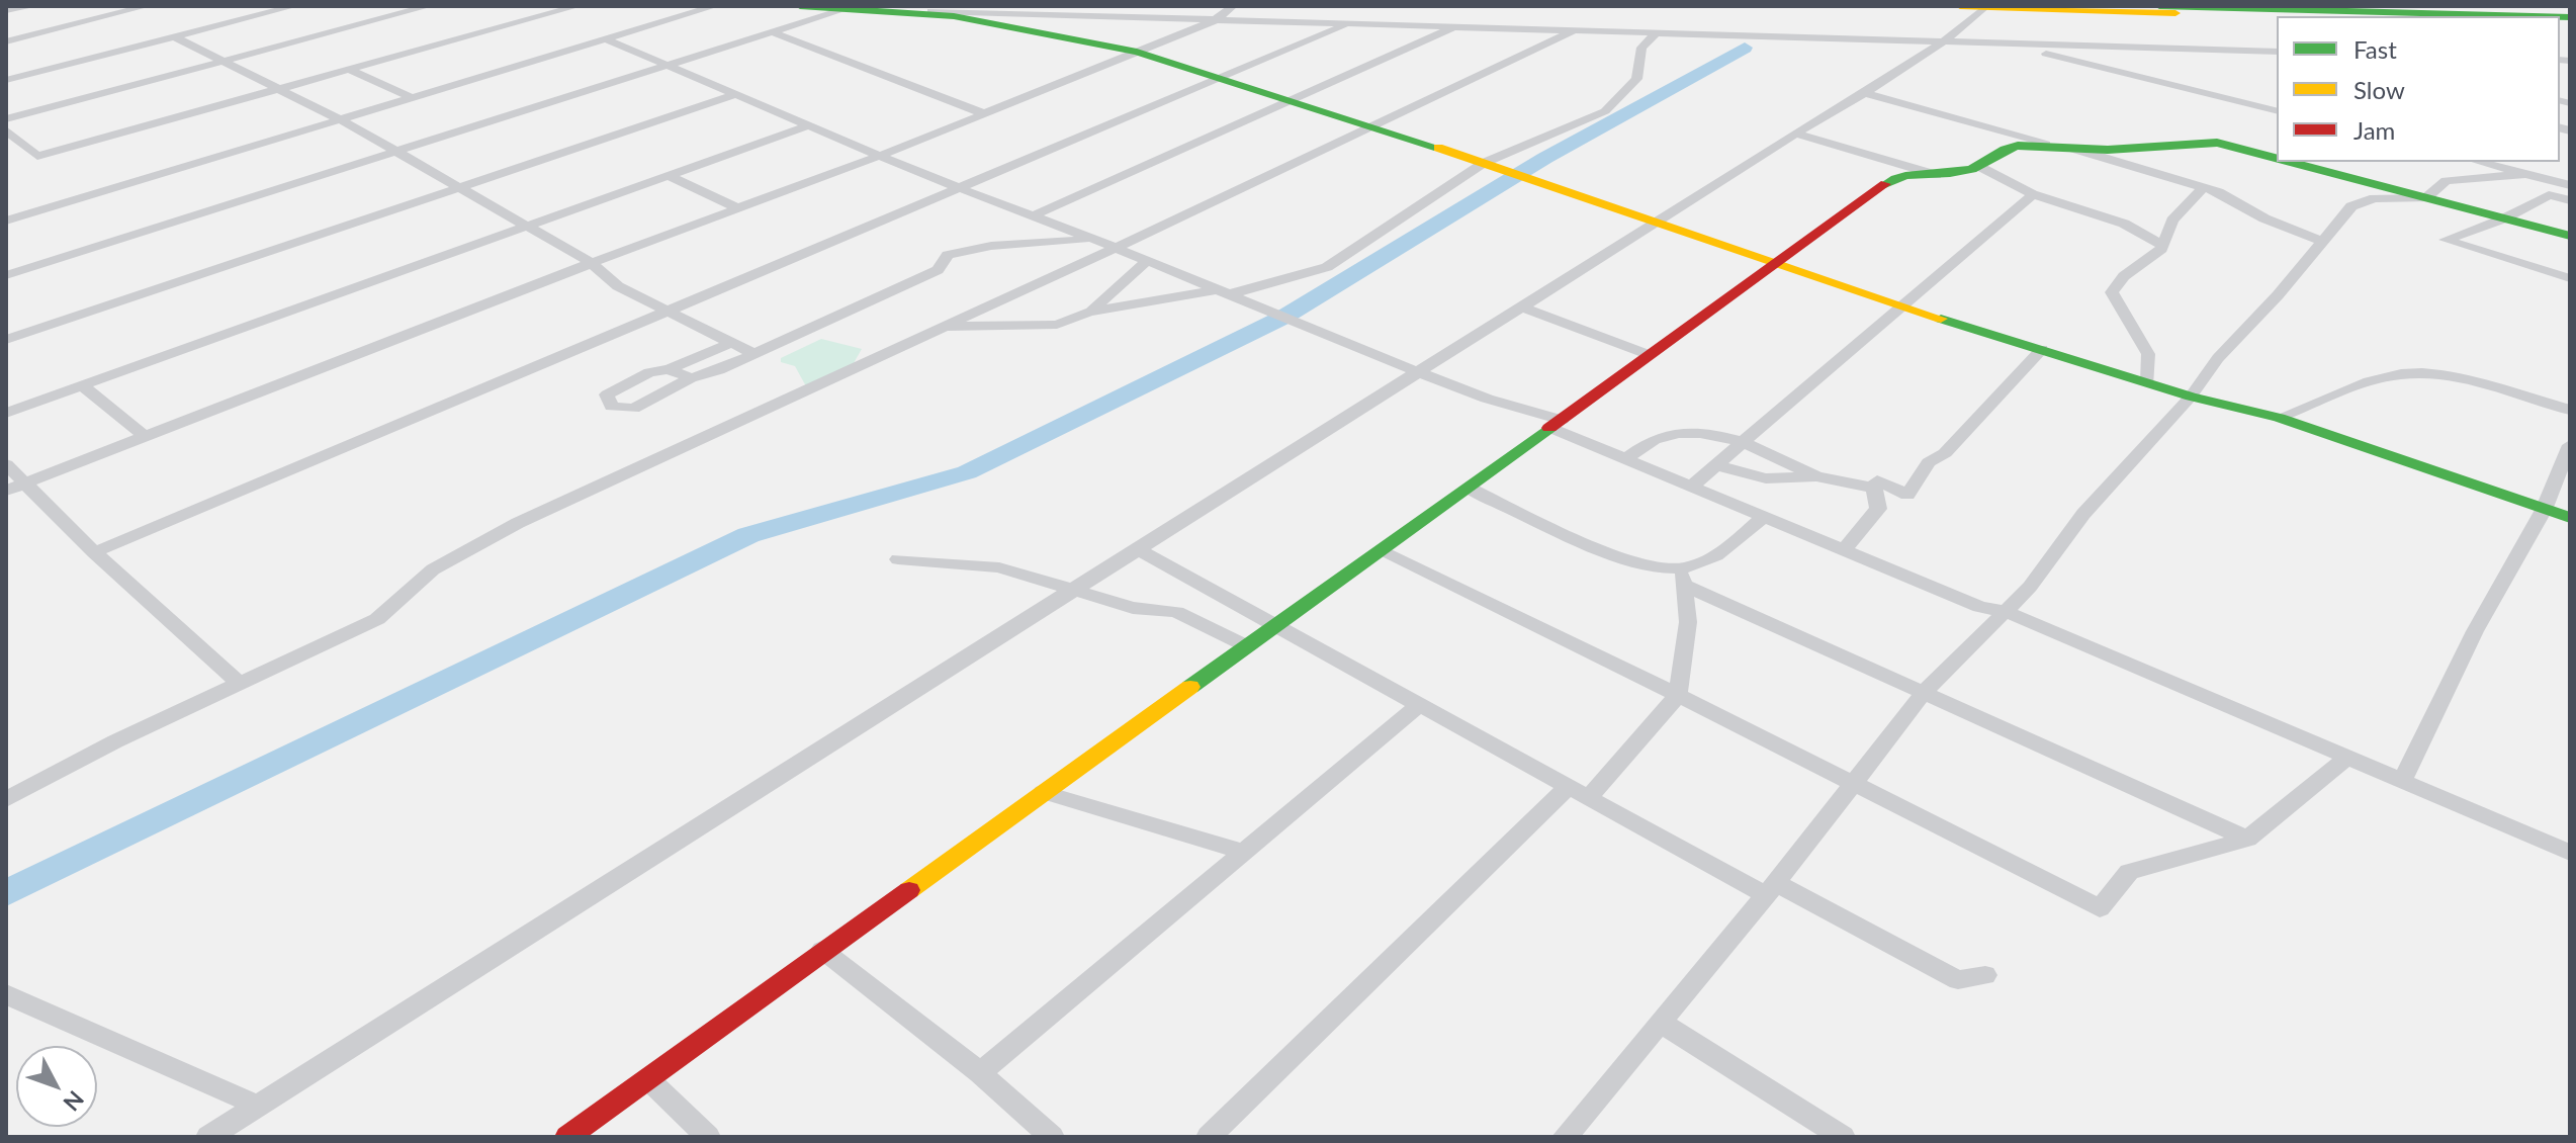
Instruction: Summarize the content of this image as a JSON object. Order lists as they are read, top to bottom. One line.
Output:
{"legend":["Fast","Slow","Jam"],"north":"bottom right"}
